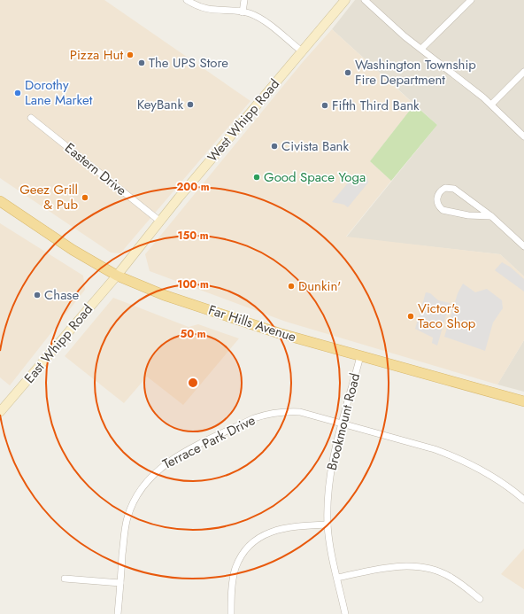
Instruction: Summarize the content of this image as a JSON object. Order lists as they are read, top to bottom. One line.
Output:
{"streets":{"main road":["Far Hills Avenue"],"street":["West Whipp Road","Eastern Drive","East Whipp Road","Brookmount Road","Terrace Park Drive"]},"crossings":[["West Whipp Road","Eastern Drive"],["West Whipp Road","Far Hills Avenue"],["West Whipp Road","East Whipp Road"],["Far Hills Avenue","East Whipp Road"],["Far Hills Avenue","Brookmount Road"],["Brookmount Road","Terrace Park Drive"]],"places":["Pizza Hut","The UPS Store","Washington Township Fire Department","Dorothy Lane Market","KeyBank","Fifth Third Bank","Civista Bank","Good Space Yoga","Geez Grill & Pub","Dunkin'","Chase","Victor's Taco Shop"],"rings":["200 m","150 m","100 m","50 m"]}
